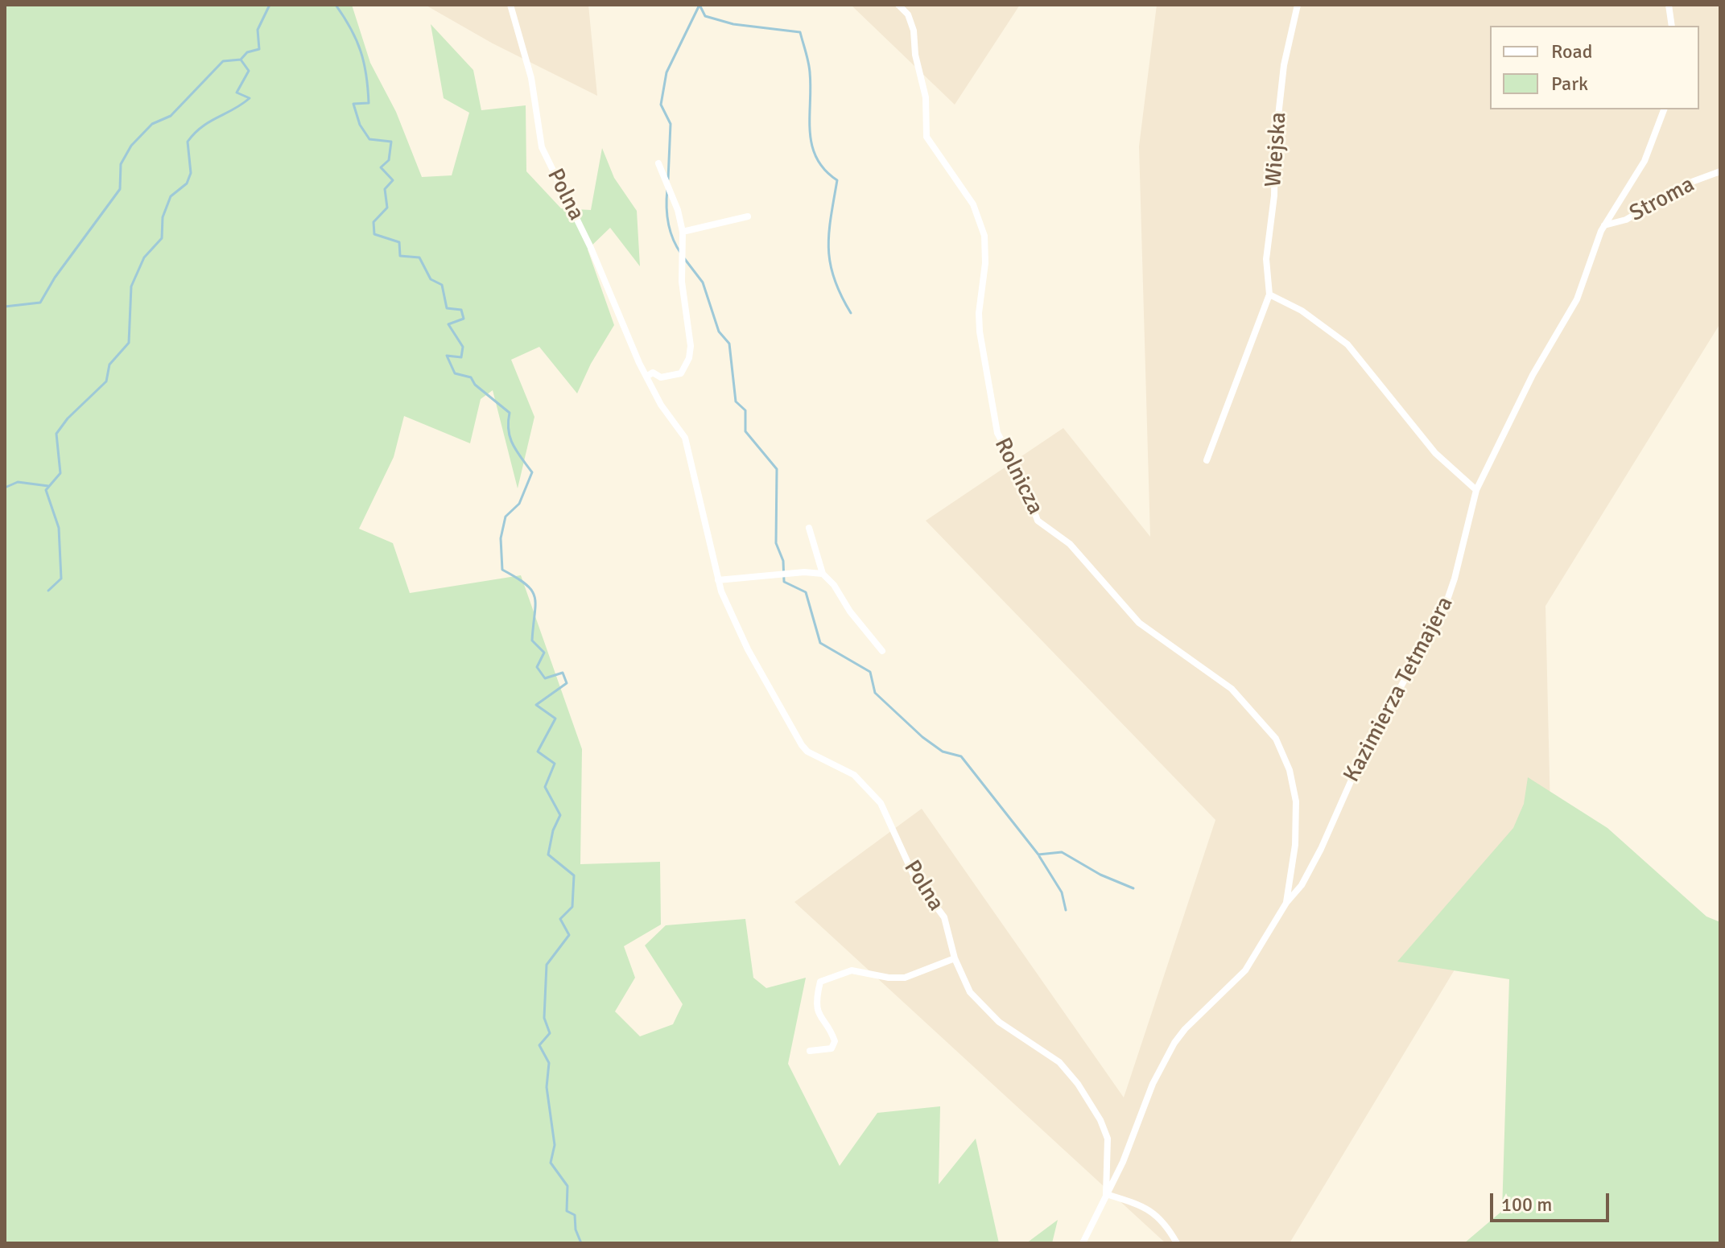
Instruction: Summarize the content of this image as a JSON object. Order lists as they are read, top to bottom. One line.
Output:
{"streets":{"street":["Wiejska","Polna","Stroma","Rolnicza","Kazimierza Tetmajera"]},"crossings":[["Polna","Kazimierza Tetmajera"],["Stroma","Kazimierza Tetmajera"],["Rolnicza","Kazimierza Tetmajera"]],"legend":["Road","Park"],"scale_bar":"100 m"}
